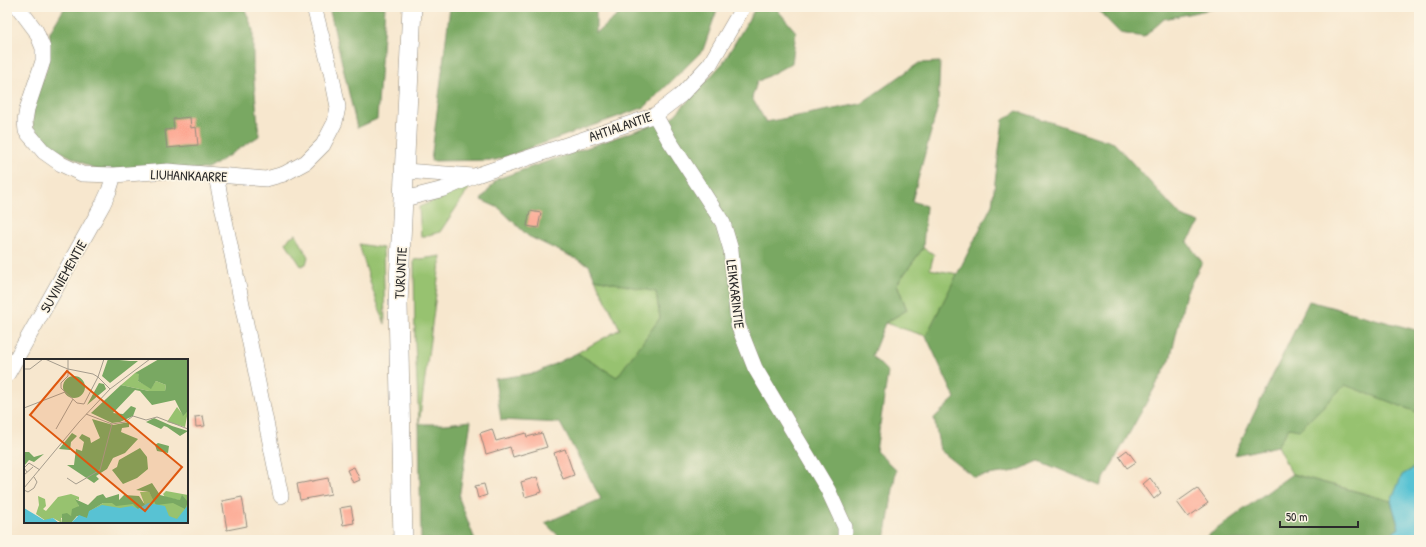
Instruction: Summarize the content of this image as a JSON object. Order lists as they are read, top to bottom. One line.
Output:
{"streets":{"main road":["TURUNTIE"],"street":["AHTIALANTIE","LIUHANKAARRE","SUVINIEMENTIE","LEIKKARINTIE"]},"crossings":[["AHTIALANTIE","TURUNTIE"],["AHTIALANTIE","LEIKKARINTIE"],["LIUHANKAARRE","SUVINIEMENTIE"]],"scale_bar":"50 m"}
